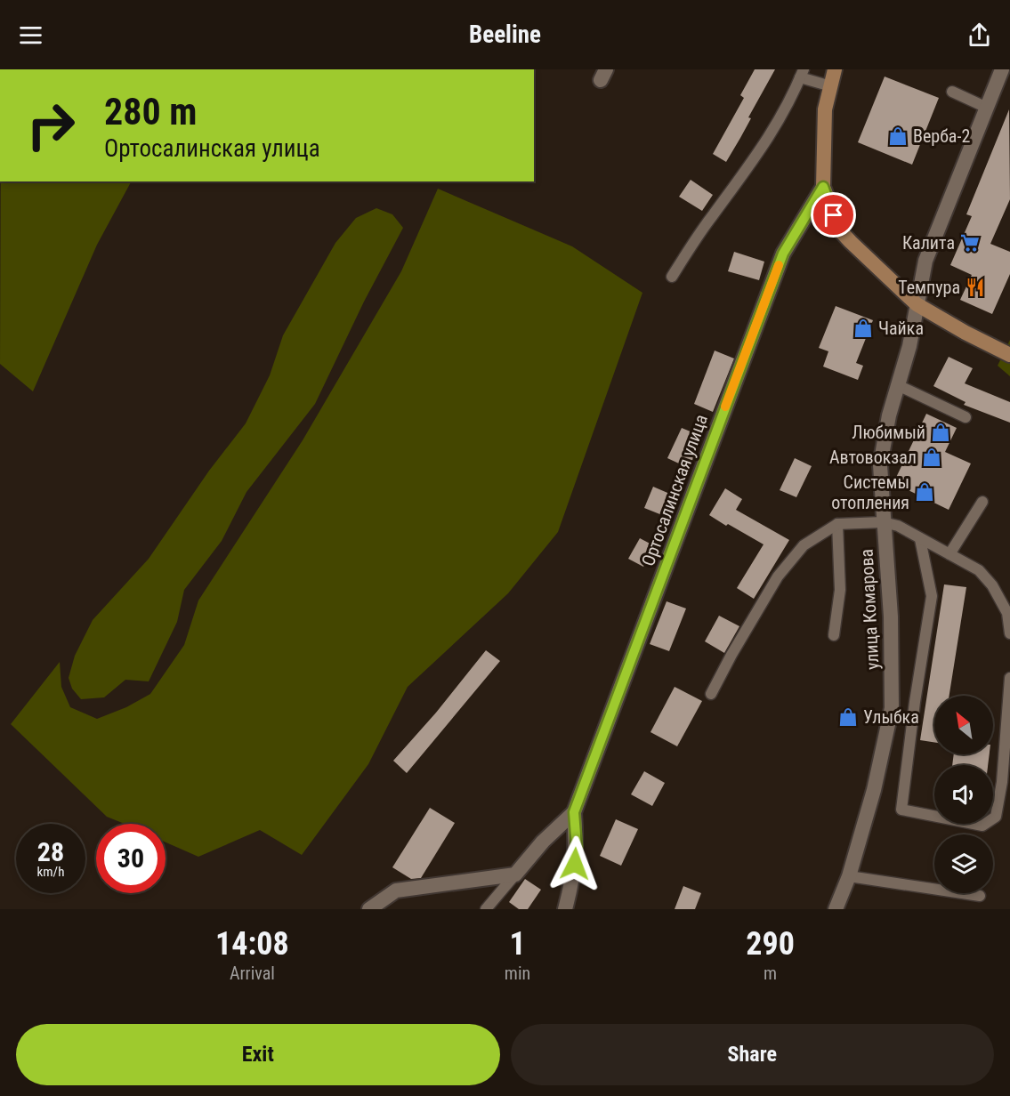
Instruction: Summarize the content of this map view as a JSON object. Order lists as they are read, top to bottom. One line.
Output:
{"streets":{"main road":["Ортосалинская улица"],"street":["улица Комарова"]},"crossings":[["Ортосалинская улица","улица Комарова"]],"places":{"shop":["Верба-2","Чайка","Любимый","Автовокзал","Системы отопления","Улыбка"],"supermarket":["Калита"],"restaurant":["Темпура"]},"north":"top left","page":{"header":"Beeline","turn":["280 m","Ортосалинская улица"],"speed":"28 km/h","limit":"30","eta":["14:08","Arrival","1","min","290","m"],"buttons":["Exit","Share"]}}
